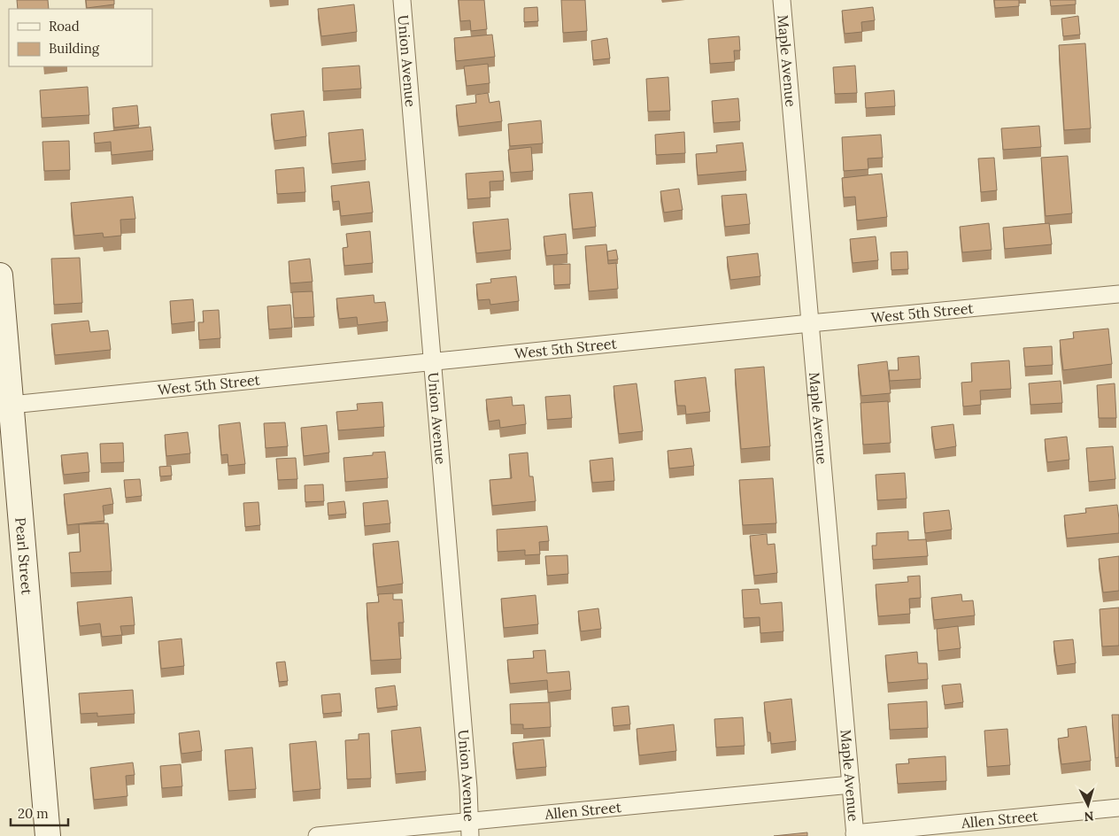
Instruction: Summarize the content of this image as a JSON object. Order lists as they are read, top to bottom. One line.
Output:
{"streets":{"street":["Union Avenue","Maple Avenue","West 5th Street","Pearl Street","Allen Street"]},"crossings":[["Union Avenue","West 5th Street"],["Union Avenue","Allen Street"],["Maple Avenue","West 5th Street"],["Maple Avenue","Allen Street"],["West 5th Street","Pearl Street"]],"legend":["Road","Building"],"scale_bar":"20 m","north":"bottom"}
